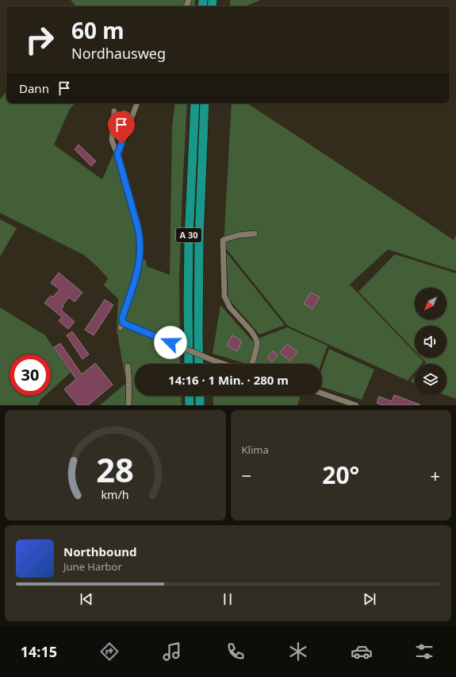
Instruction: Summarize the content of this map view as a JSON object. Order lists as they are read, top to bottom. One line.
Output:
{"streets":{"highway":["A 30"]},"north":"bottom left","page":{"turn":["60 m","Nordhausweg"],"then":"Dann","limit":"30","trip":"14:16 · 1 Min. · 280 m","tile":"Klima","heat":["−","20°","+"],"song":["Northbound","June Harbor"],"tabs":"14:15","gauge":["28","km/h"]}}
